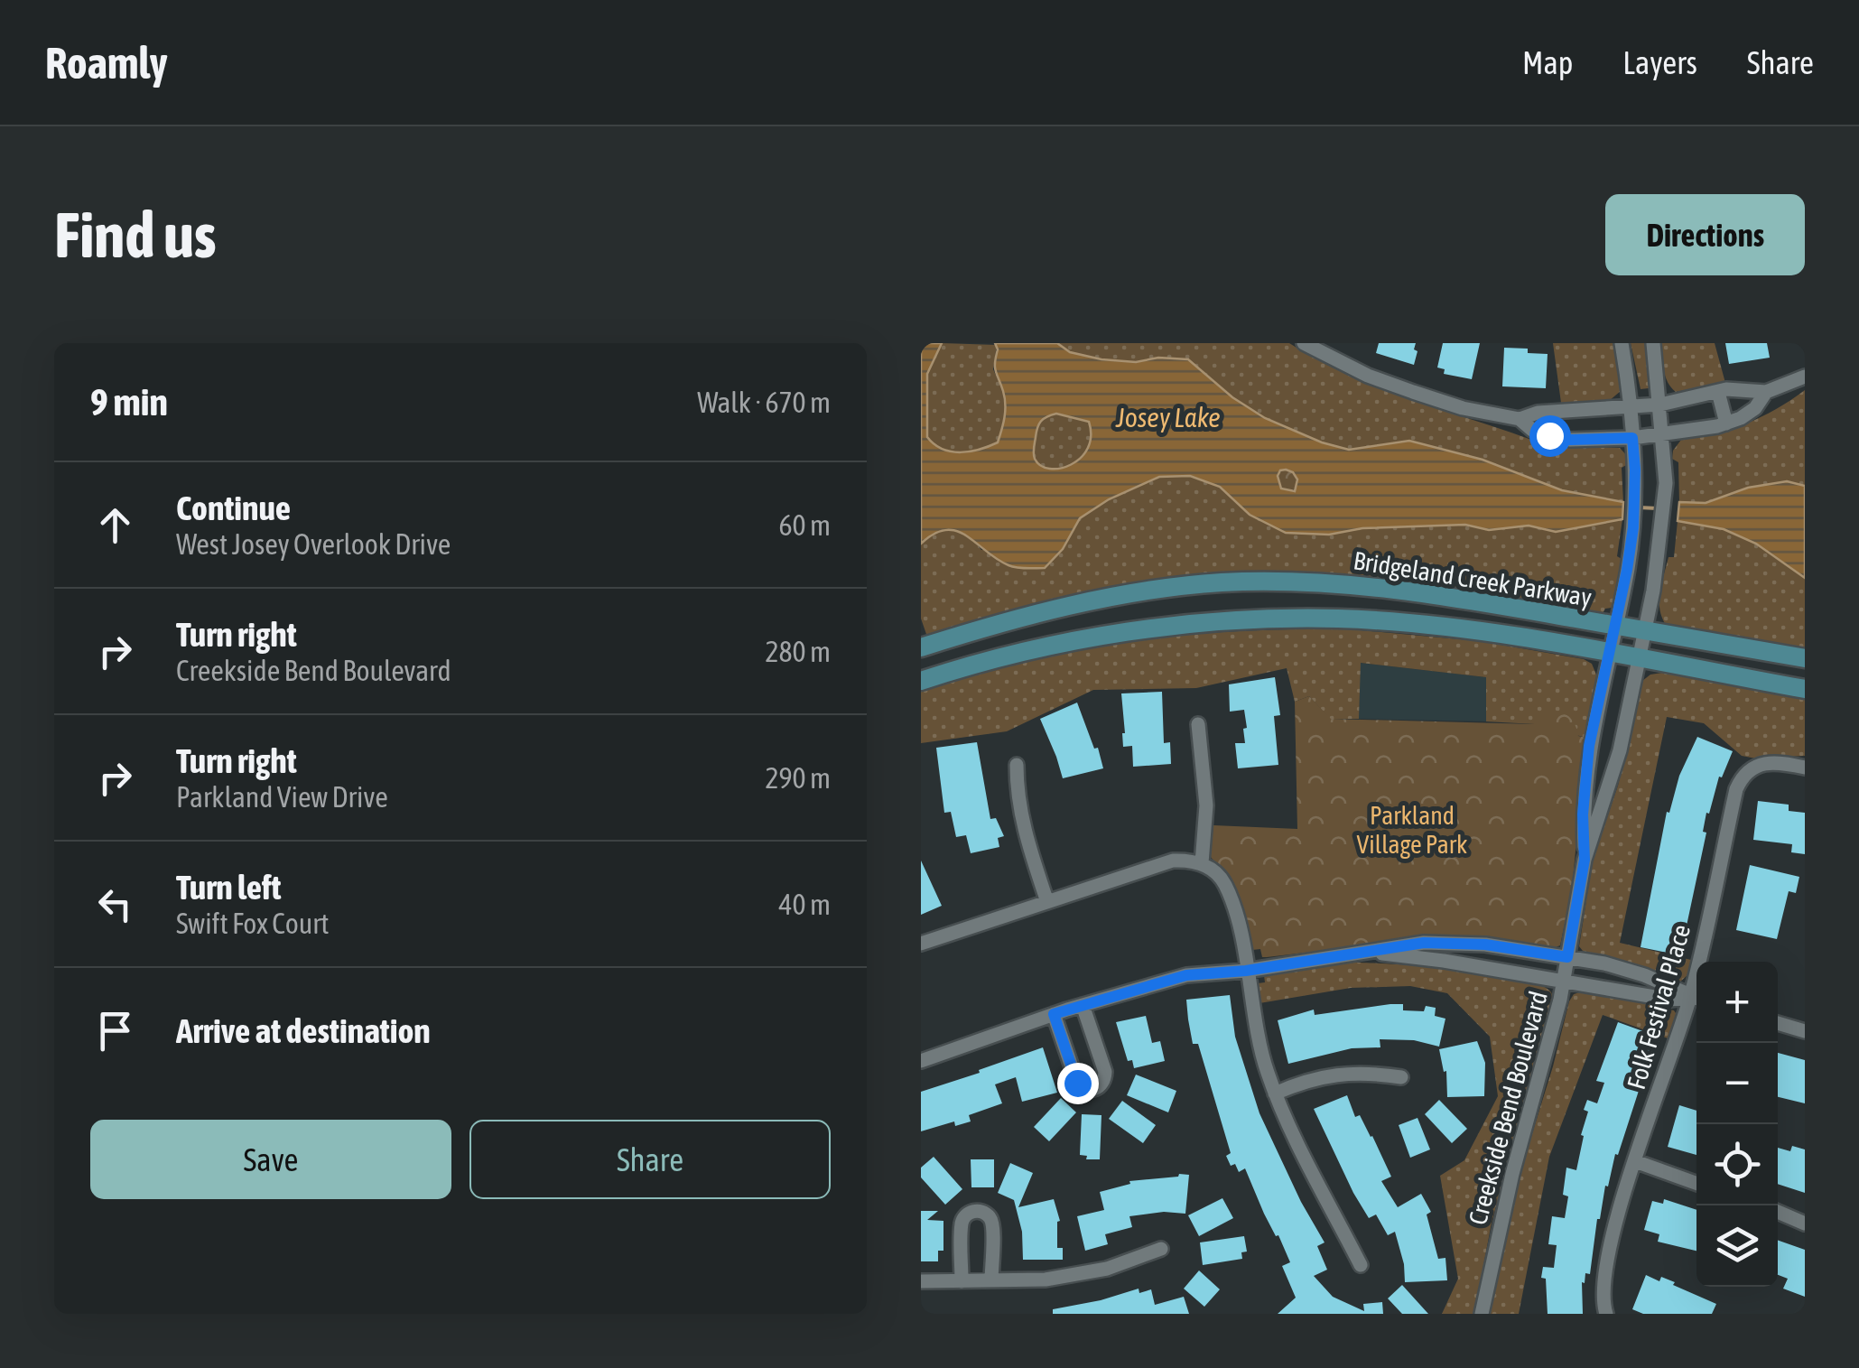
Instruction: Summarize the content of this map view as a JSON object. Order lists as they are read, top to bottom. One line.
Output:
{"streets":{"main road":["Bridgeland Creek Parkway"],"street":["Folk Festival Place","Creekside Bend Boulevard"]},"crossings":[["Bridgeland Creek Parkway","Creekside Bend Boulevard"]],"water":["Josey Lake"],"parks":["Parkland Village Park"],"page":{"header":"Roamly","nav":["Map","Layers","Share"],"buttons":["Directions",["Save","Share"]],"title":"Find us","heading":["9 min","Walk · 670 m"],"list":[["Continue","West Josey Overlook Drive","60 m"],["Turn right","Creekside Bend Boulevard","280 m"],["Turn right","Parkland View Drive","290 m"],["Turn left","Swift Fox Court","40 m"],"Arrive at destination"],"map_buttons":["+","−"]}}
